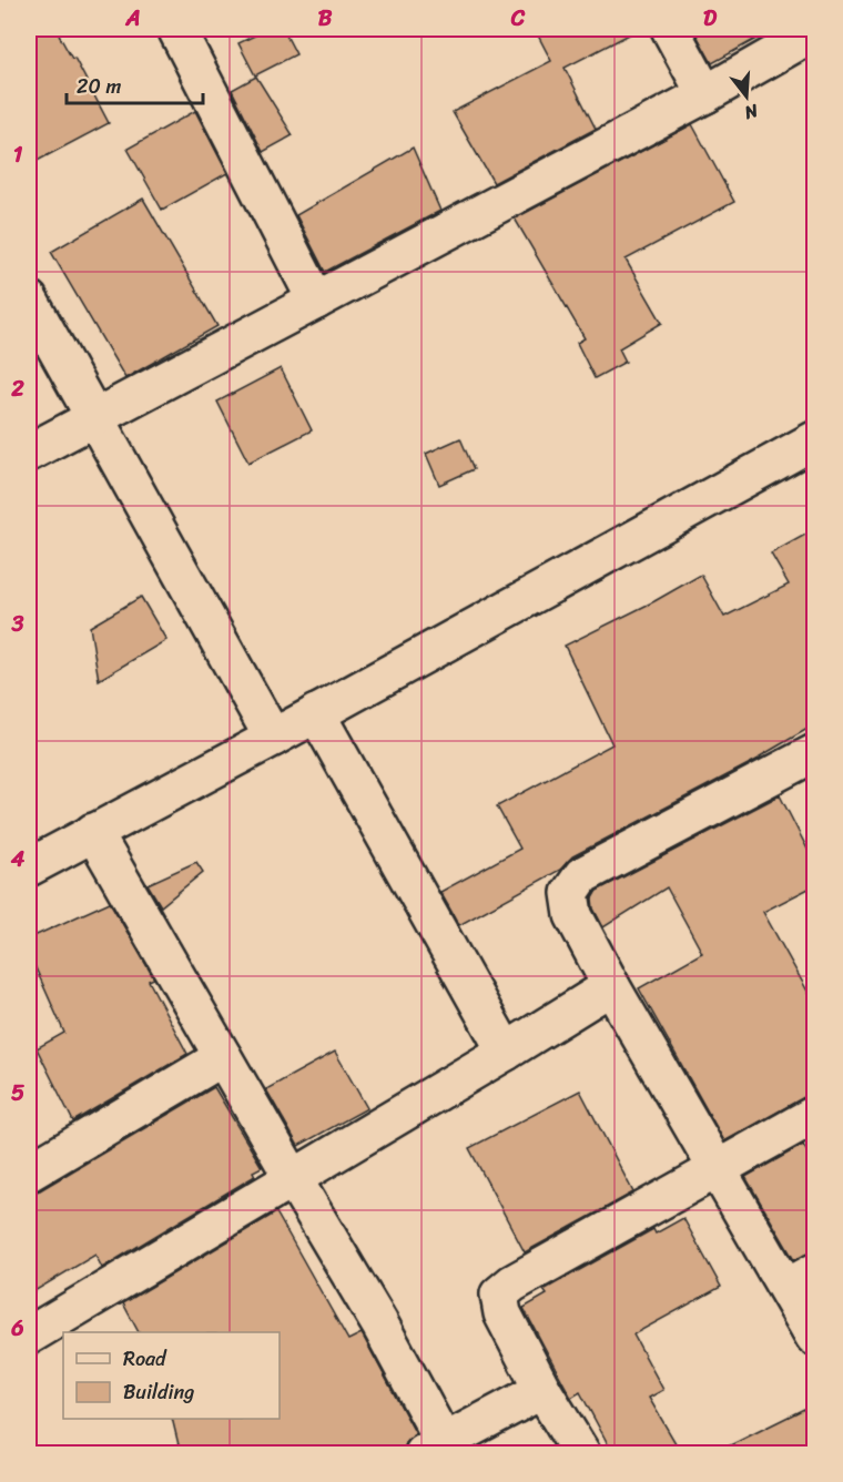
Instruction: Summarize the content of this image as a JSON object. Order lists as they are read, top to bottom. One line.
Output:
{"legend":["Road","Building"],"scale_bar":"20 m","north":"bottom","grid":{"columns":["A","B","C","D"],"rows":["1","2","3","4","5","6"]}}
